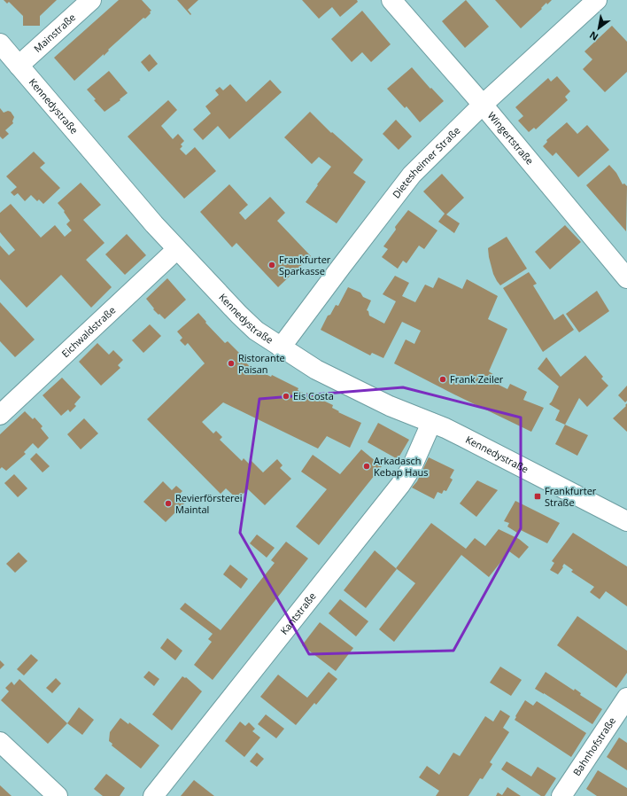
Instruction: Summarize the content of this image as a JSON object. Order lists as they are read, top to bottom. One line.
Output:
{"streets":{"street":["Mainstraße","Kennedystraße","Wingertstraße","Dietesheimer Straße","Eichwaldstraße","Kantstraße","Bahnhofstraße"]},"crossings":[["Mainstraße","Kennedystraße"],["Kennedystraße","Dietesheimer Straße"],["Kennedystraße","Eichwaldstraße"],["Kennedystraße","Kantstraße"],["Wingertstraße","Dietesheimer Straße"]],"places":{"other":["Frankfurter Sparkasse","Ristorante Paisan","Frank Zeiler","Eis Costa","Arkadasch Kebap Haus","Revierförsterei Maintal"],"transit":["Frankfurter Straße"]},"north":"bottom left"}
